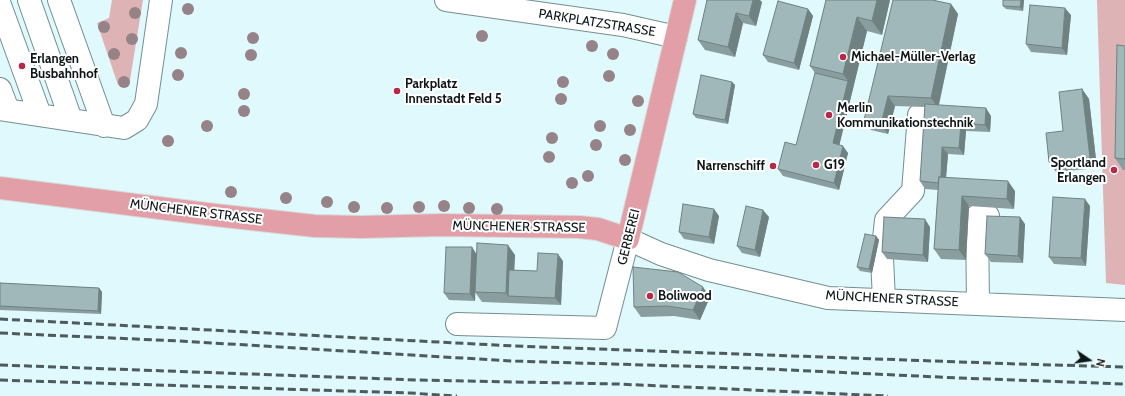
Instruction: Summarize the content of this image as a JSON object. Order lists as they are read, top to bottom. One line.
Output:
{"streets":{"main road":["MÜNCHENER STRASSE","GERBEREI"],"street":["PARKPLATZSTRASSE"]},"crossings":[["PARKPLATZSTRASSE","GERBEREI"],["MÜNCHENER STRASSE","GERBEREI"]],"places":["Michael-Müller-Verlag","Erlangen Busbahnhof","Parkplatz Innenstadt Feld 5","Merlin Kommunikationstechnik","G19","Narrenschiff","Sportland Erlangen","Boliwood"],"north":"right"}
